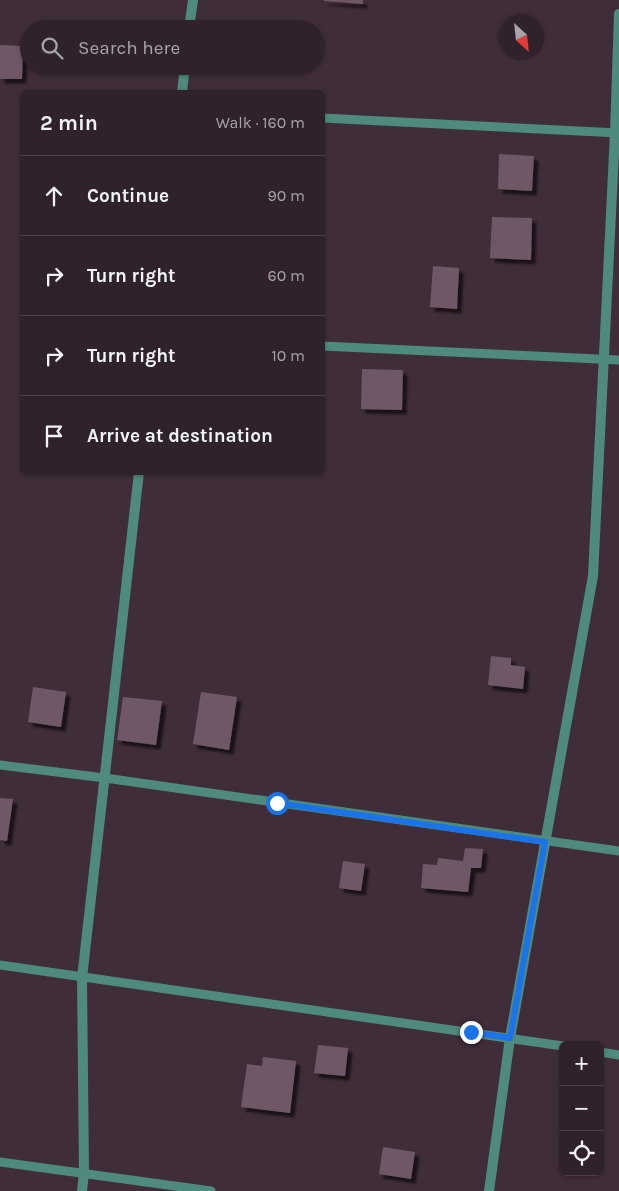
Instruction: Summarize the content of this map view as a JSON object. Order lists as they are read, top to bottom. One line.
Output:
{"north":"bottom right","page":{"search":"Search here","heading":["2 min","Walk · 160 m"],"list":[["Continue","90 m"],["Turn right","60 m"],["Turn right","10 m"],"Arrive at destination"],"map_buttons":["+","−"]}}
